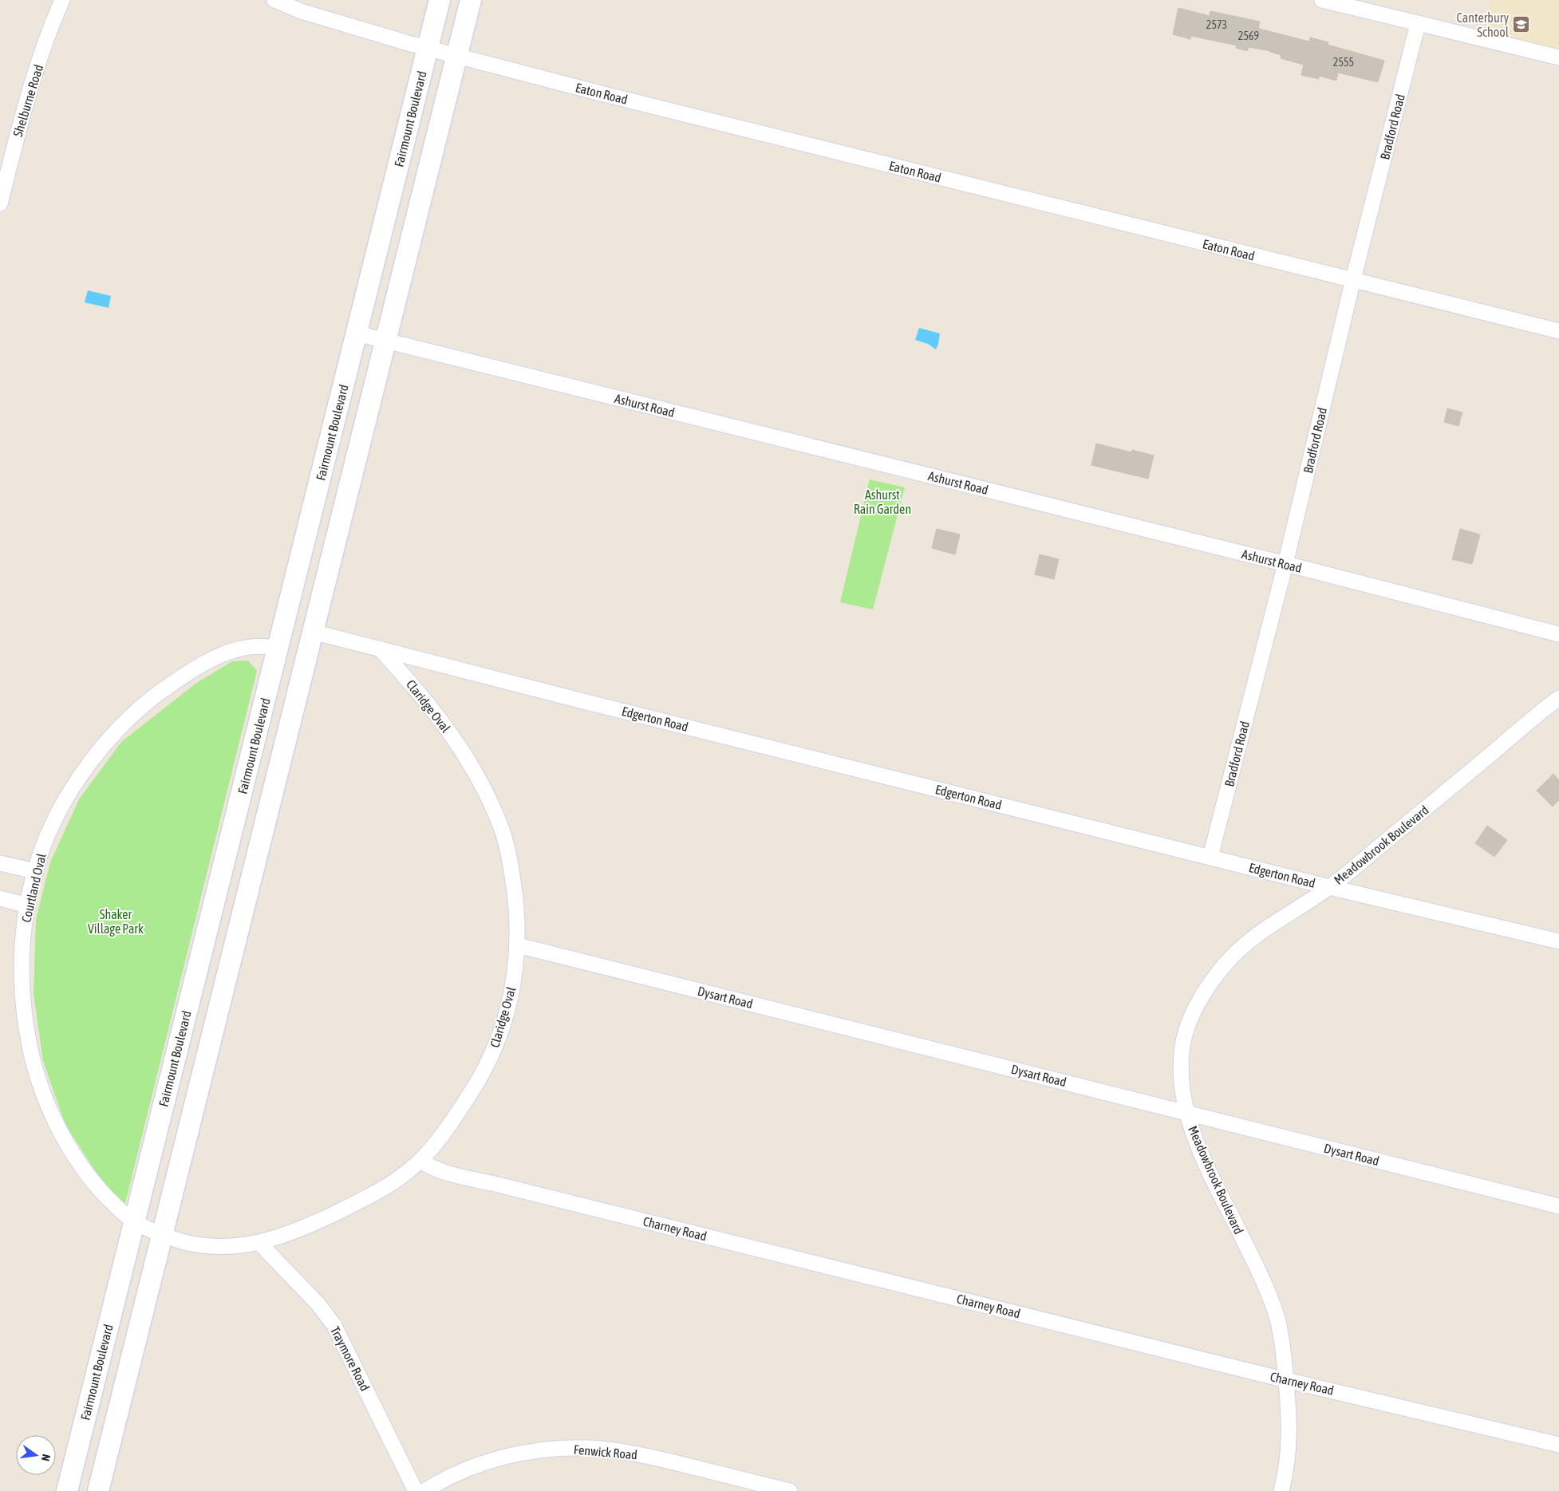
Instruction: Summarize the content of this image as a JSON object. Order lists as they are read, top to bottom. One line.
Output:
{"streets":{"main road":["Fairmount Boulevard"],"street":["Eaton Road","Shelburne Road","Bradford Road","Ashurst Road","Claridge Oval","Edgerton Road","Meadowbrook Boulevard","Courtland Oval","Dysart Road","Charney Road","Traymore Road","Fenwick Road"]},"crossings":[["Eaton Road","Fairmount Boulevard"],["Eaton Road","Bradford Road"],["Fairmount Boulevard","Ashurst Road"],["Fairmount Boulevard","Claridge Oval"],["Fairmount Boulevard","Courtland Oval"],["Bradford Road","Ashurst Road"],["Bradford Road","Edgerton Road"],["Claridge Oval","Edgerton Road"],["Claridge Oval","Courtland Oval"],["Claridge Oval","Dysart Road"],["Claridge Oval","Charney Road"],["Claridge Oval","Traymore Road"],["Edgerton Road","Meadowbrook Boulevard"],["Meadowbrook Boulevard","Dysart Road"],["Meadowbrook Boulevard","Charney Road"]],"parks":["Ashurst Rain Garden","Shaker Village Park"],"places":{"school or university":["Canterbury School"]},"house_numbers":["2573","2569","2555"],"north":"right"}
